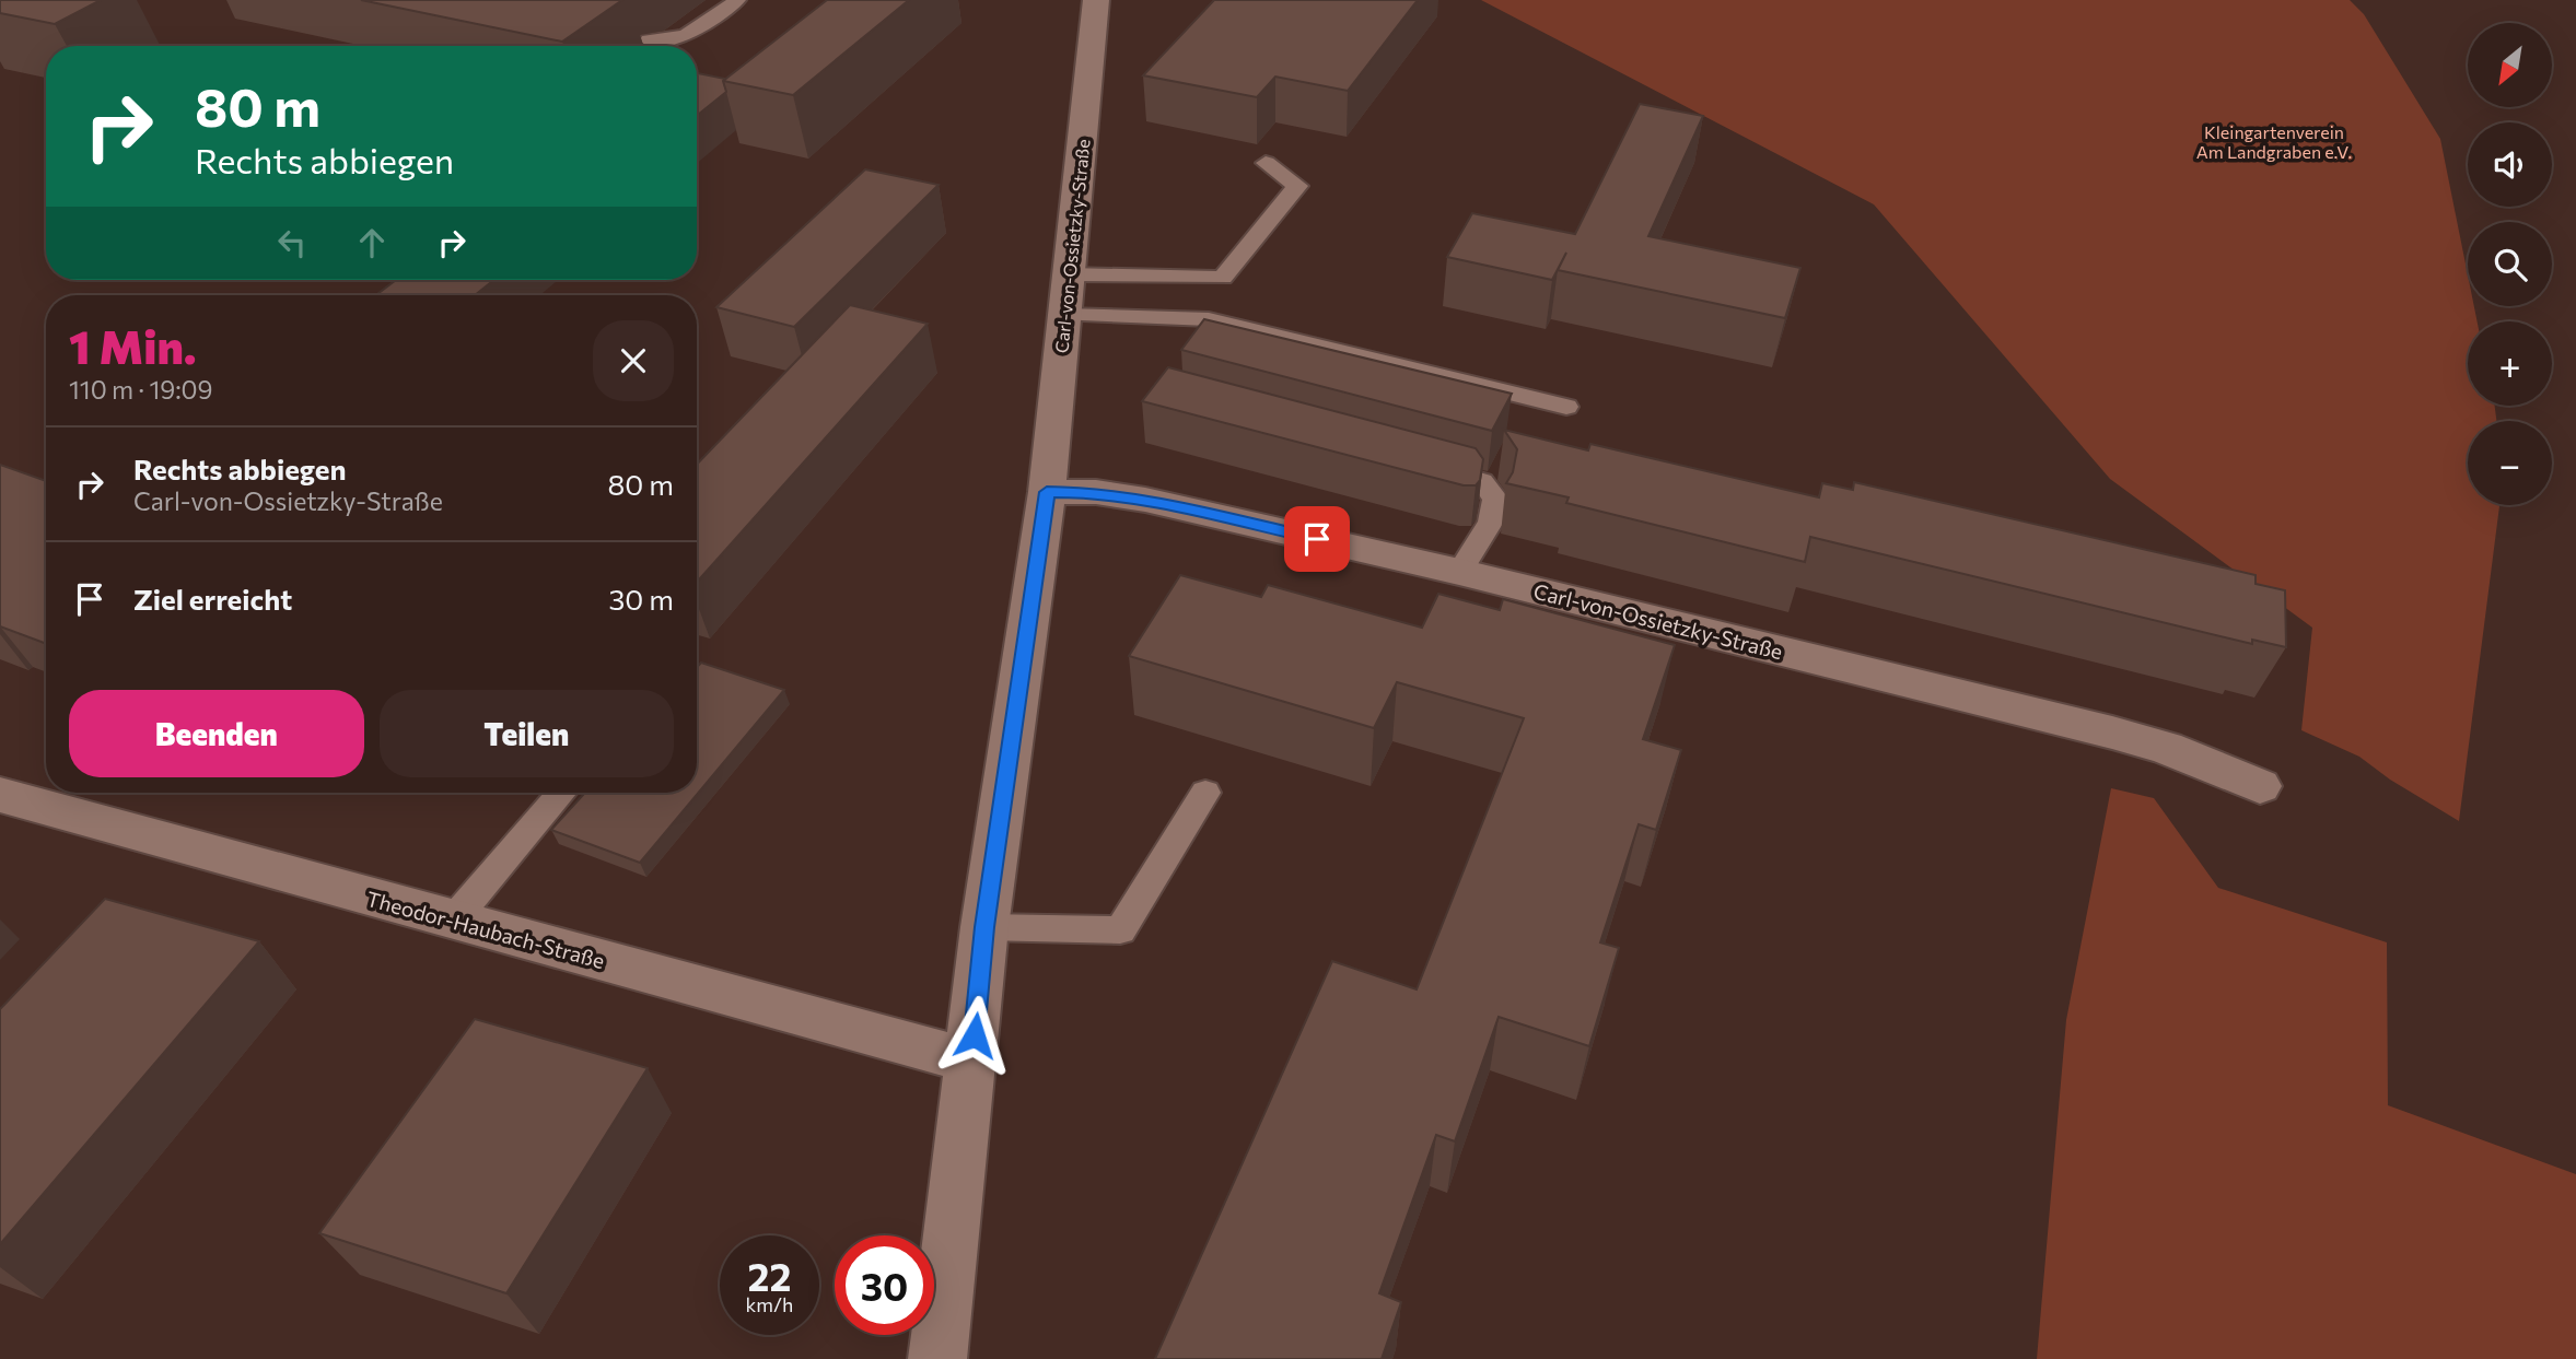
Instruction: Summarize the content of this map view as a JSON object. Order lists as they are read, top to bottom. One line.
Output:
{"streets":{"street":["Carl-von-Ossietzky-Straße","Theodor-Haubach-Straße"]},"crossings":[["Carl-von-Ossietzky-Straße","Theodor-Haubach-Straße"]],"parks":["Kleingartenverein Am Landgraben e.V."],"north":"bottom left","page":{"map_buttons":["+","−"],"turn":["80 m","Rechts abbiegen"],"heading":["1 Min.","110 m · 19:09"],"list":[{"name":"Rechts abbiegen","note":"Carl-von-Ossietzky-Straße","value":"80 m"},{"name":"Ziel erreicht","value":"30 m"}],"buttons":["Beenden","Teilen"],"speed":"22 km/h","limit":"30"}}
